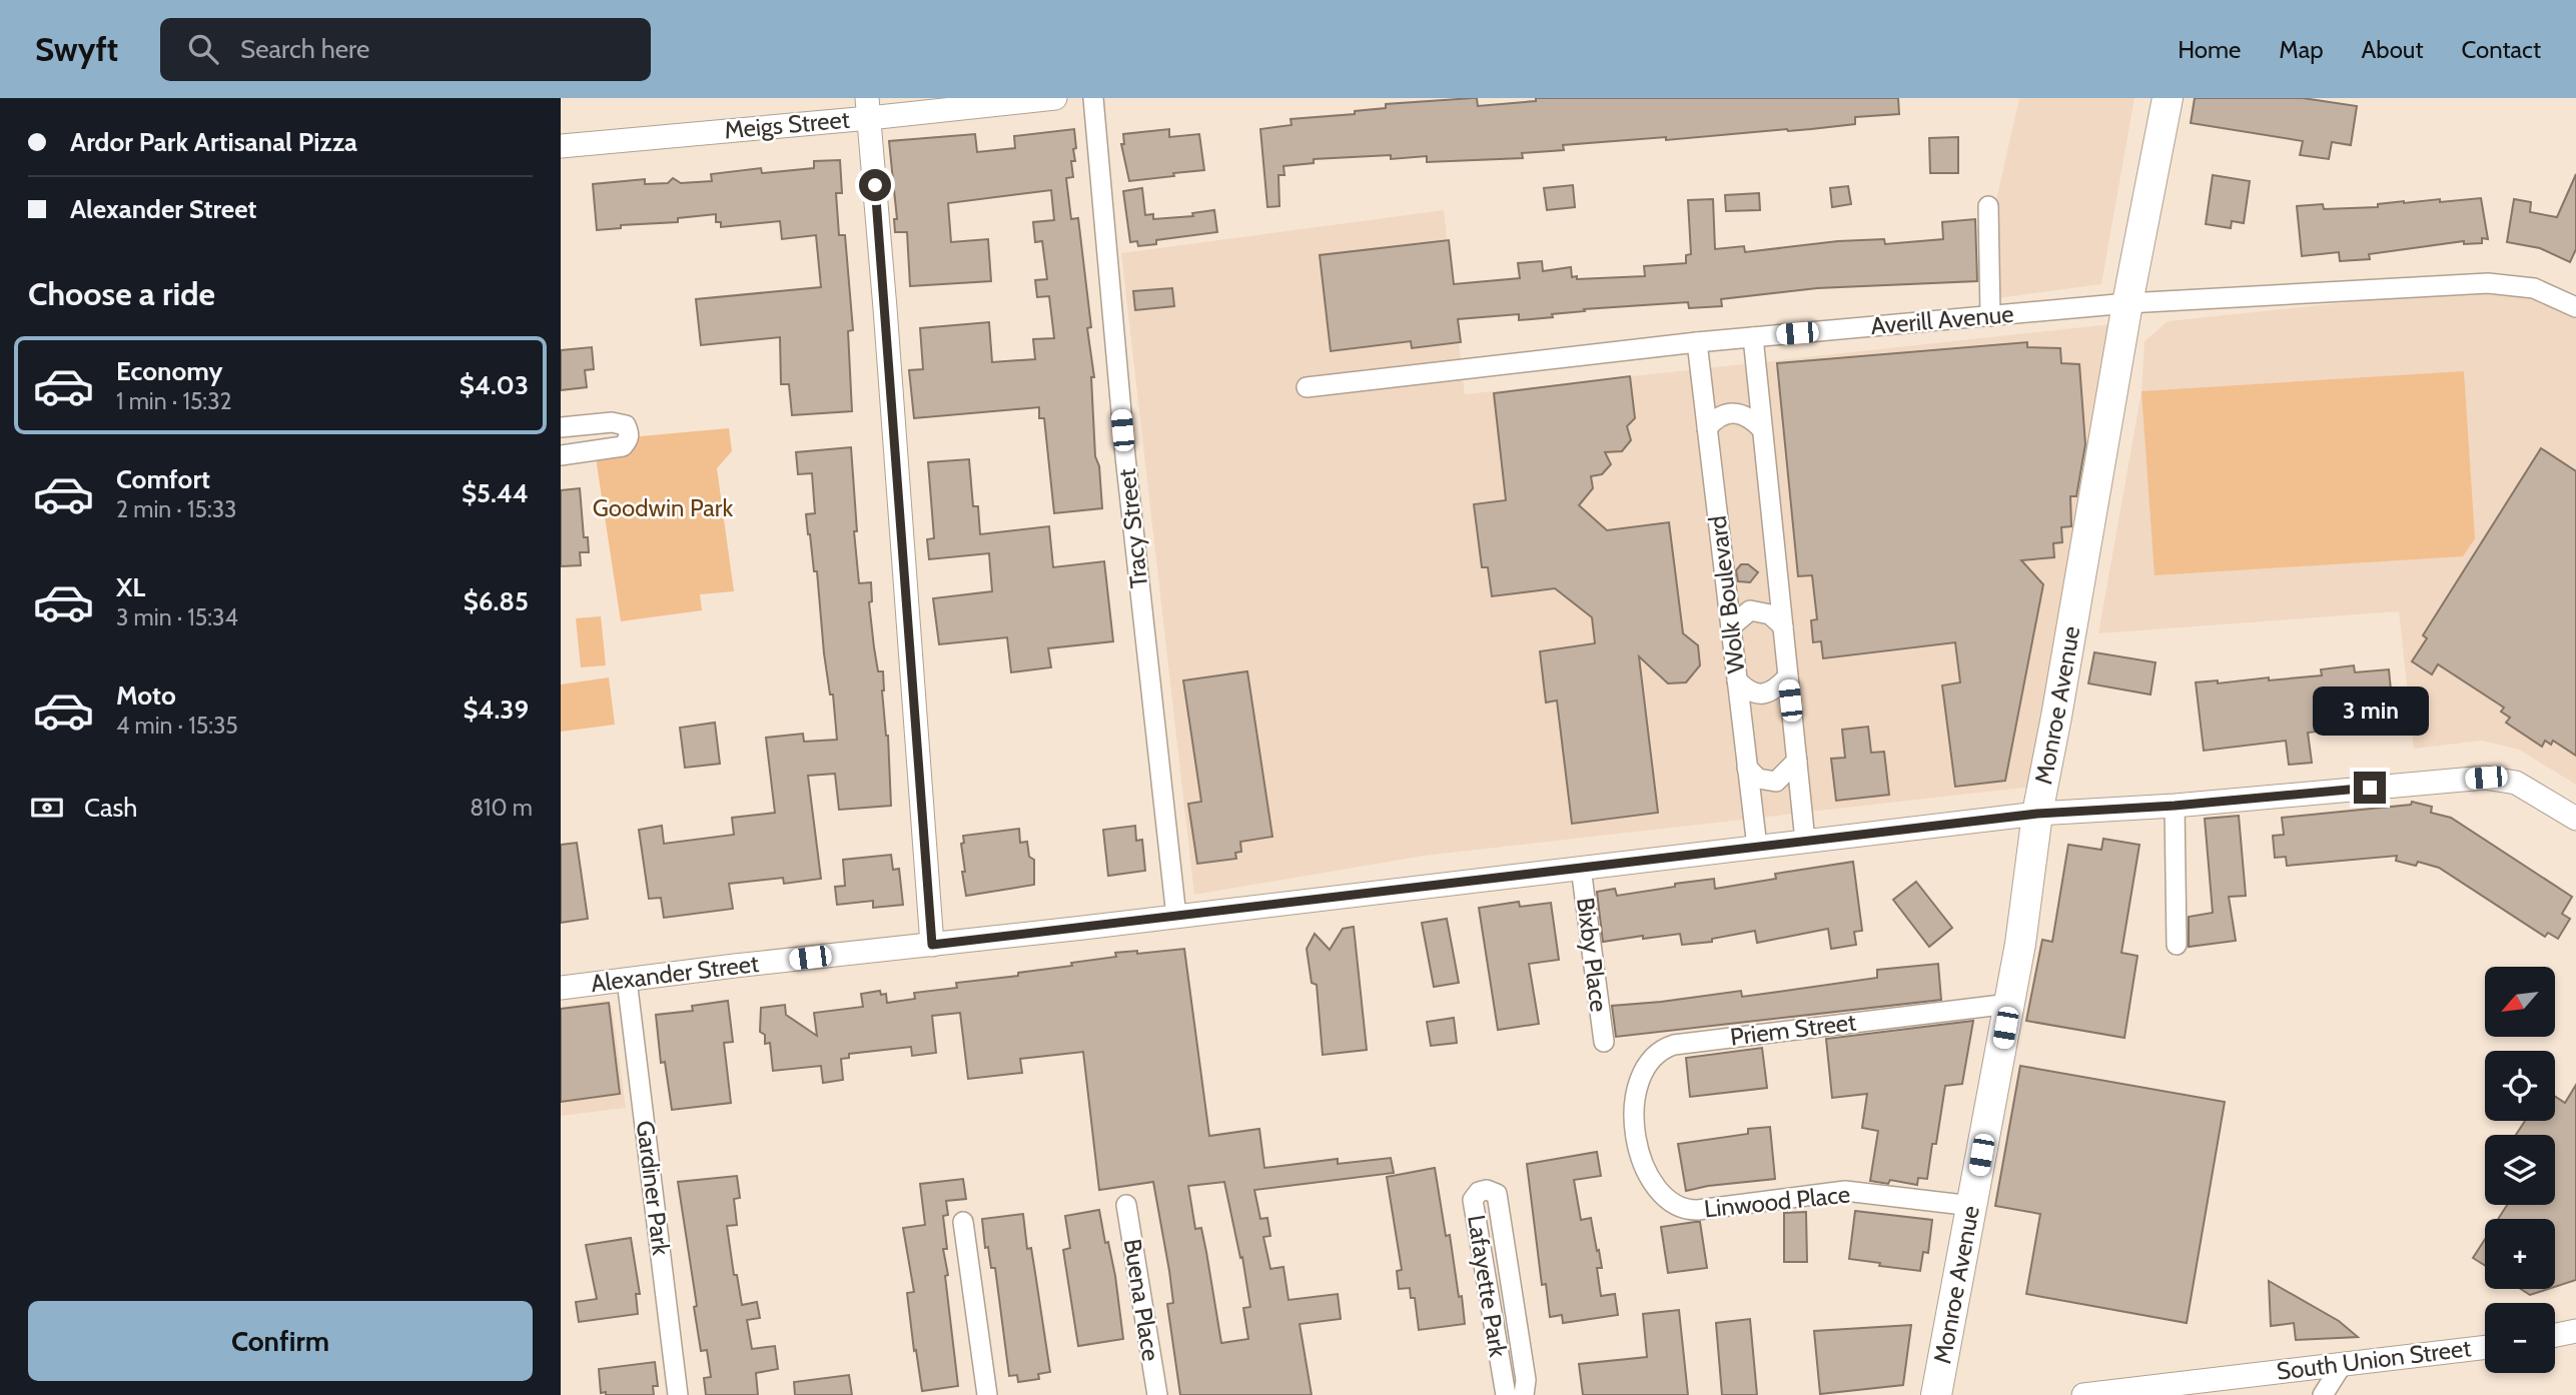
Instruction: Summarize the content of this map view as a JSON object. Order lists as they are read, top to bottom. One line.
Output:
{"streets":{"main road":["Monroe Avenue"],"street":["Meigs Street","Averill Avenue","Tracy Street","Wolk Boulevard","Bixby Place","Alexander Street","Priem Street","Gardiner Park","Linwood Place","Lafayette Park","Buena Place","South Union Street"]},"crossings":[["Averill Avenue","Wolk Boulevard"],["Averill Avenue","Monroe Avenue"],["Tracy Street","Alexander Street"],["Wolk Boulevard","Alexander Street"],["Monroe Avenue","Alexander Street"],["Monroe Avenue","Priem Street"],["Monroe Avenue","Linwood Place"],["Bixby Place","Alexander Street"],["Alexander Street","Gardiner Park"],["Priem Street","Linwood Place"]],"parks":["Goodwin Park"],"north":"bottom left","page":{"header":"Swyft","search":"Search here","nav":["Home","Map","About","Contact"],"banner":["Ardor Park Artisanal Pizza","Alexander Street"],"heading":"Choose a ride","list":[{"name":"Economy","note":"1 min · 15:32","value":"$4.03"},{"name":"Comfort","note":"2 min · 15:33","value":"$5.44"},{"name":"XL","note":"3 min · 15:34","value":"$6.85"},{"name":"Moto","note":"4 min · 15:35","value":"$4.39"}],"bubble":"3 min","pay":["Cash","810 m"],"map_buttons":["+","−"],"buttons":"Confirm"}}
